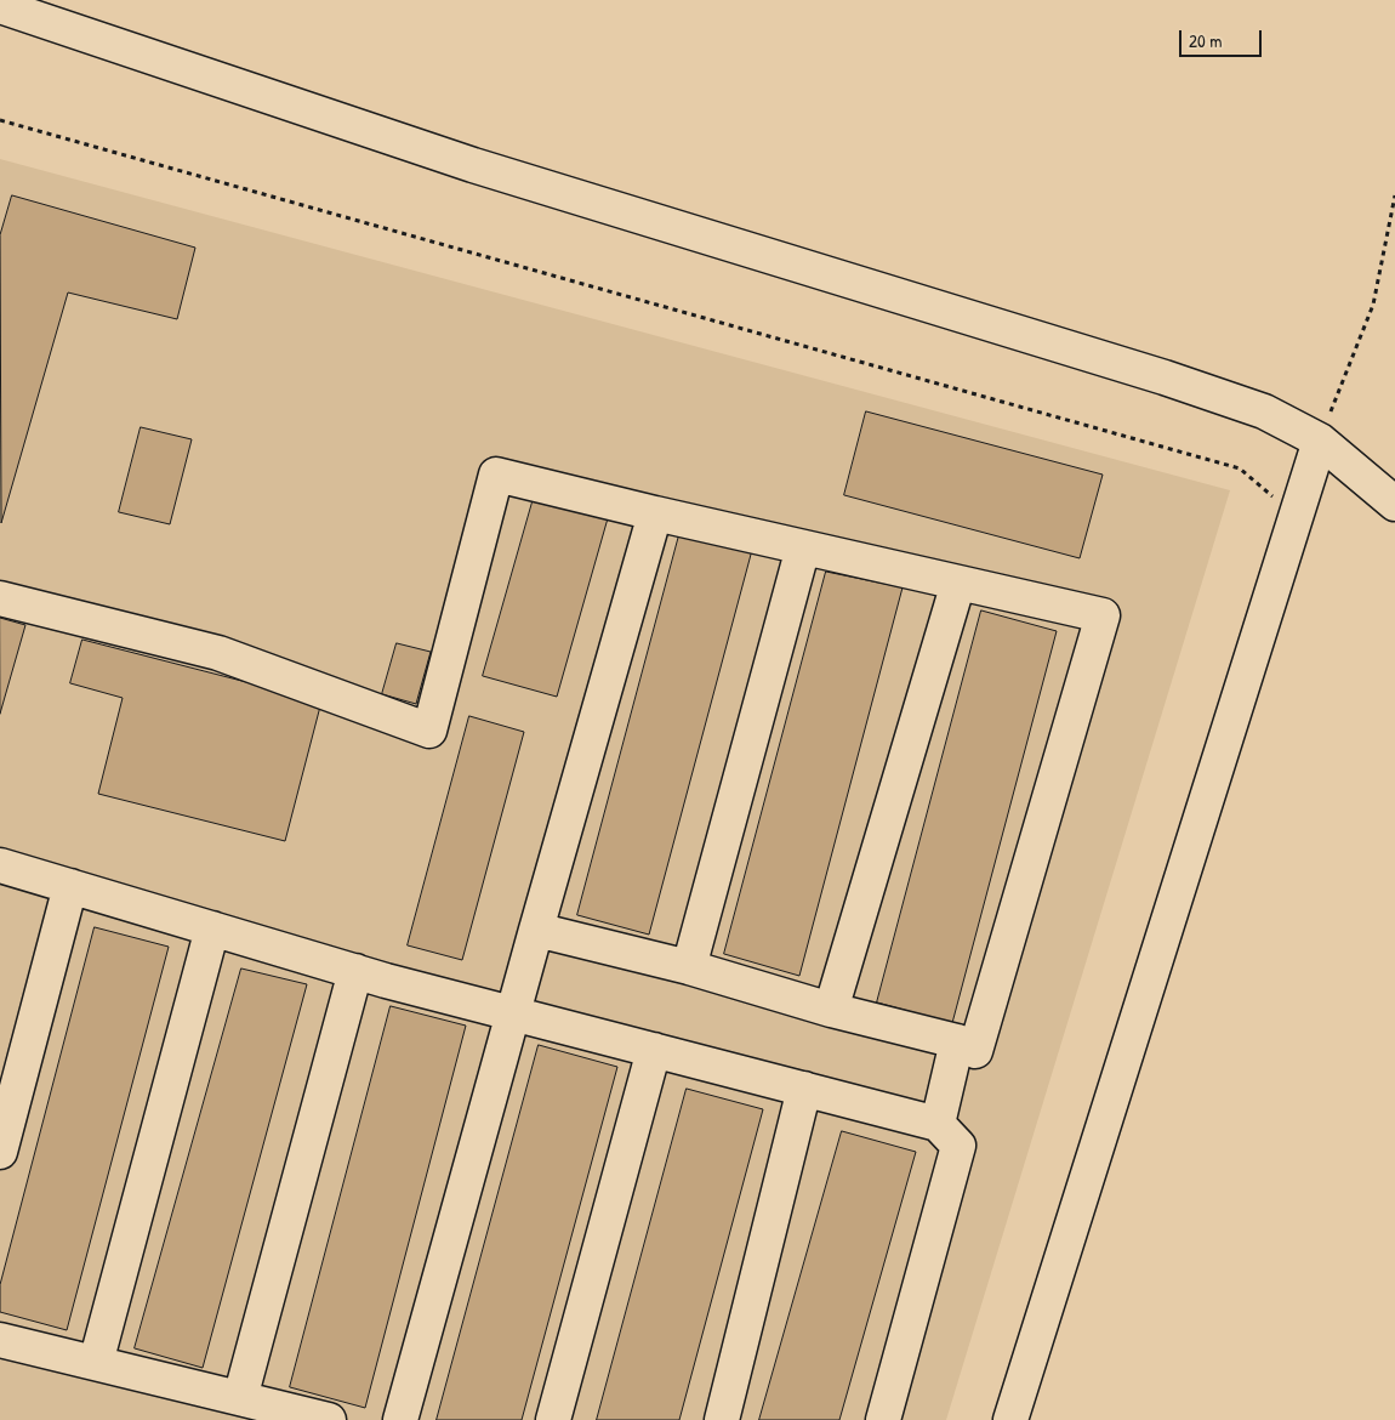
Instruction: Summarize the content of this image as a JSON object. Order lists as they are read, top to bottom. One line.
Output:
{"scale_bar":"20 m"}
